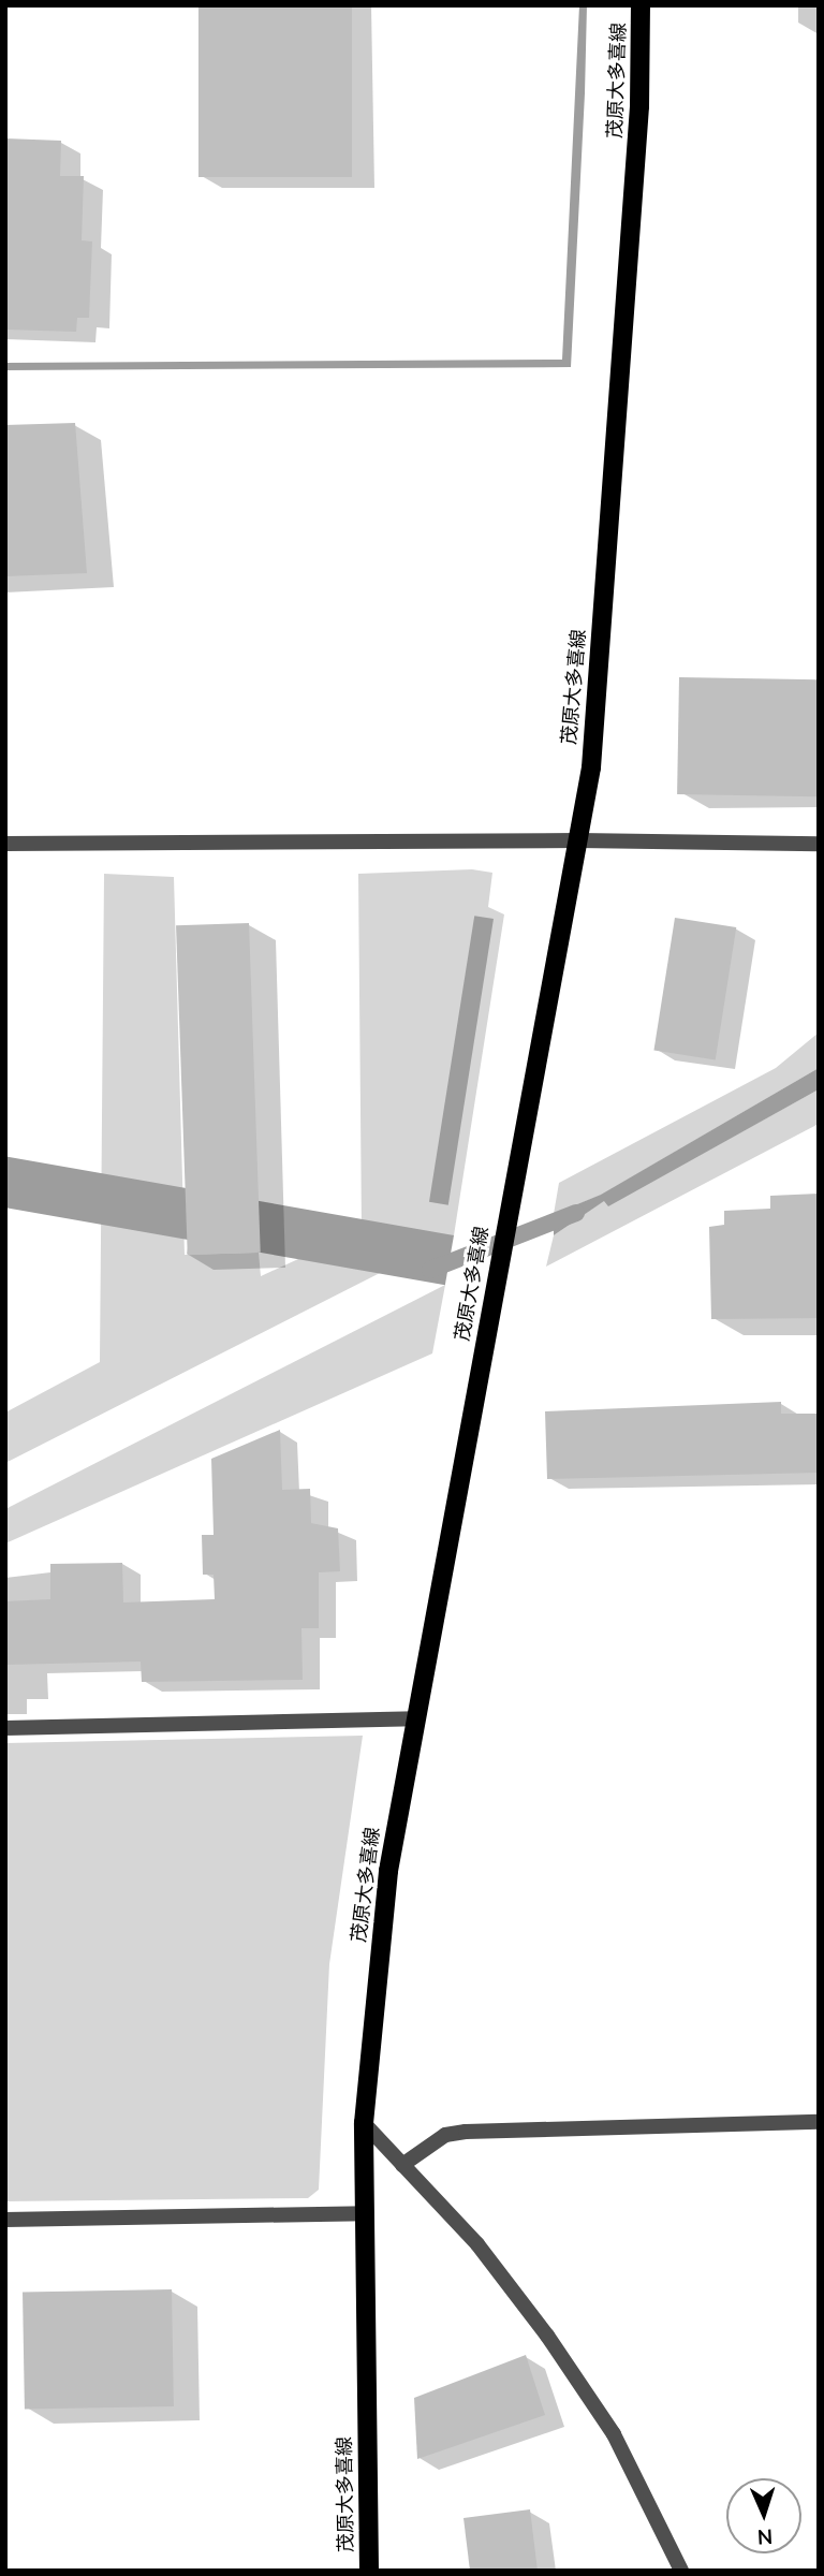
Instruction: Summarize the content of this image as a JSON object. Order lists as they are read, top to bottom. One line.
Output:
{"streets":{"main road":["茂原大多喜線"]},"north":"bottom"}
